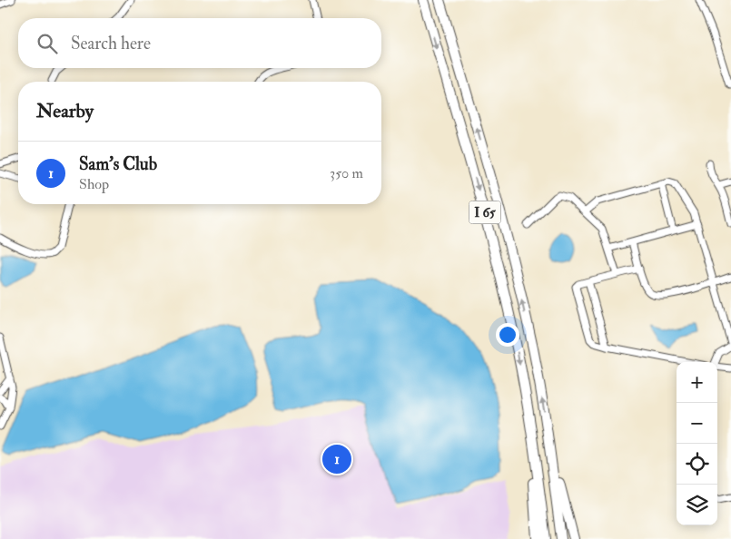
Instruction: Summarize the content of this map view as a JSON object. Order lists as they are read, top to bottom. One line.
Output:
{"streets":{"highway":["I 65"]},"page":{"search":"Search here","heading":"Nearby","list":[{"mark":"1","name":"Sam's Club","note":"Shop","value":"350 m"}],"map_buttons":["+","−"],"pins":"1"}}
